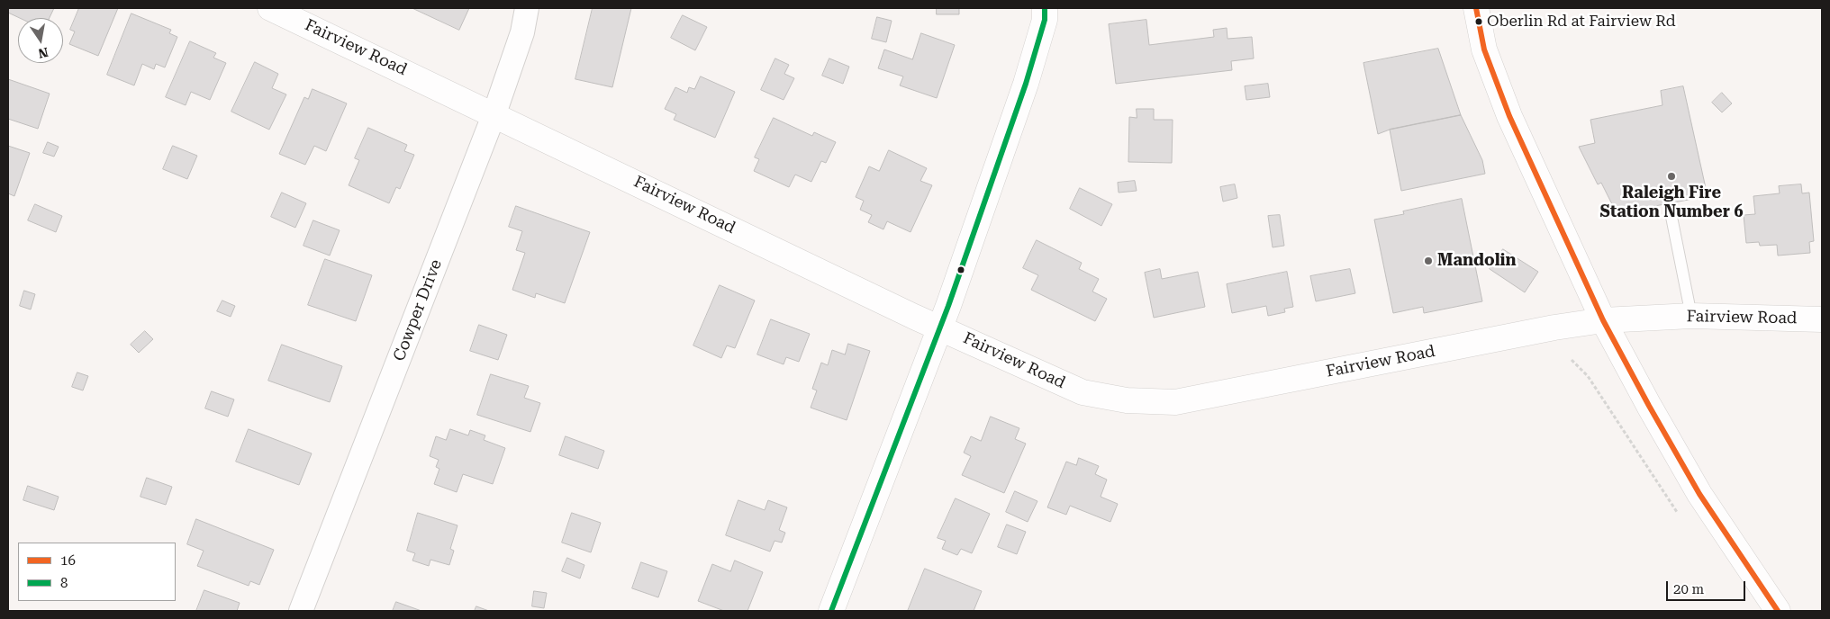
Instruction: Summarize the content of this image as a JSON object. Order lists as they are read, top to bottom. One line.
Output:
{"streets":{"street":["Fairview Road","Cowper Drive"]},"crossings":[["Fairview Road","Cowper Drive"]],"places":["Oberlin Rd at Fairview Rd","Raleigh Fire Station Number 6","Mandolin"],"lines":["transit line 16","transit line 8"],"legend":["16","8"],"scale_bar":"20 m","north":"bottom"}
